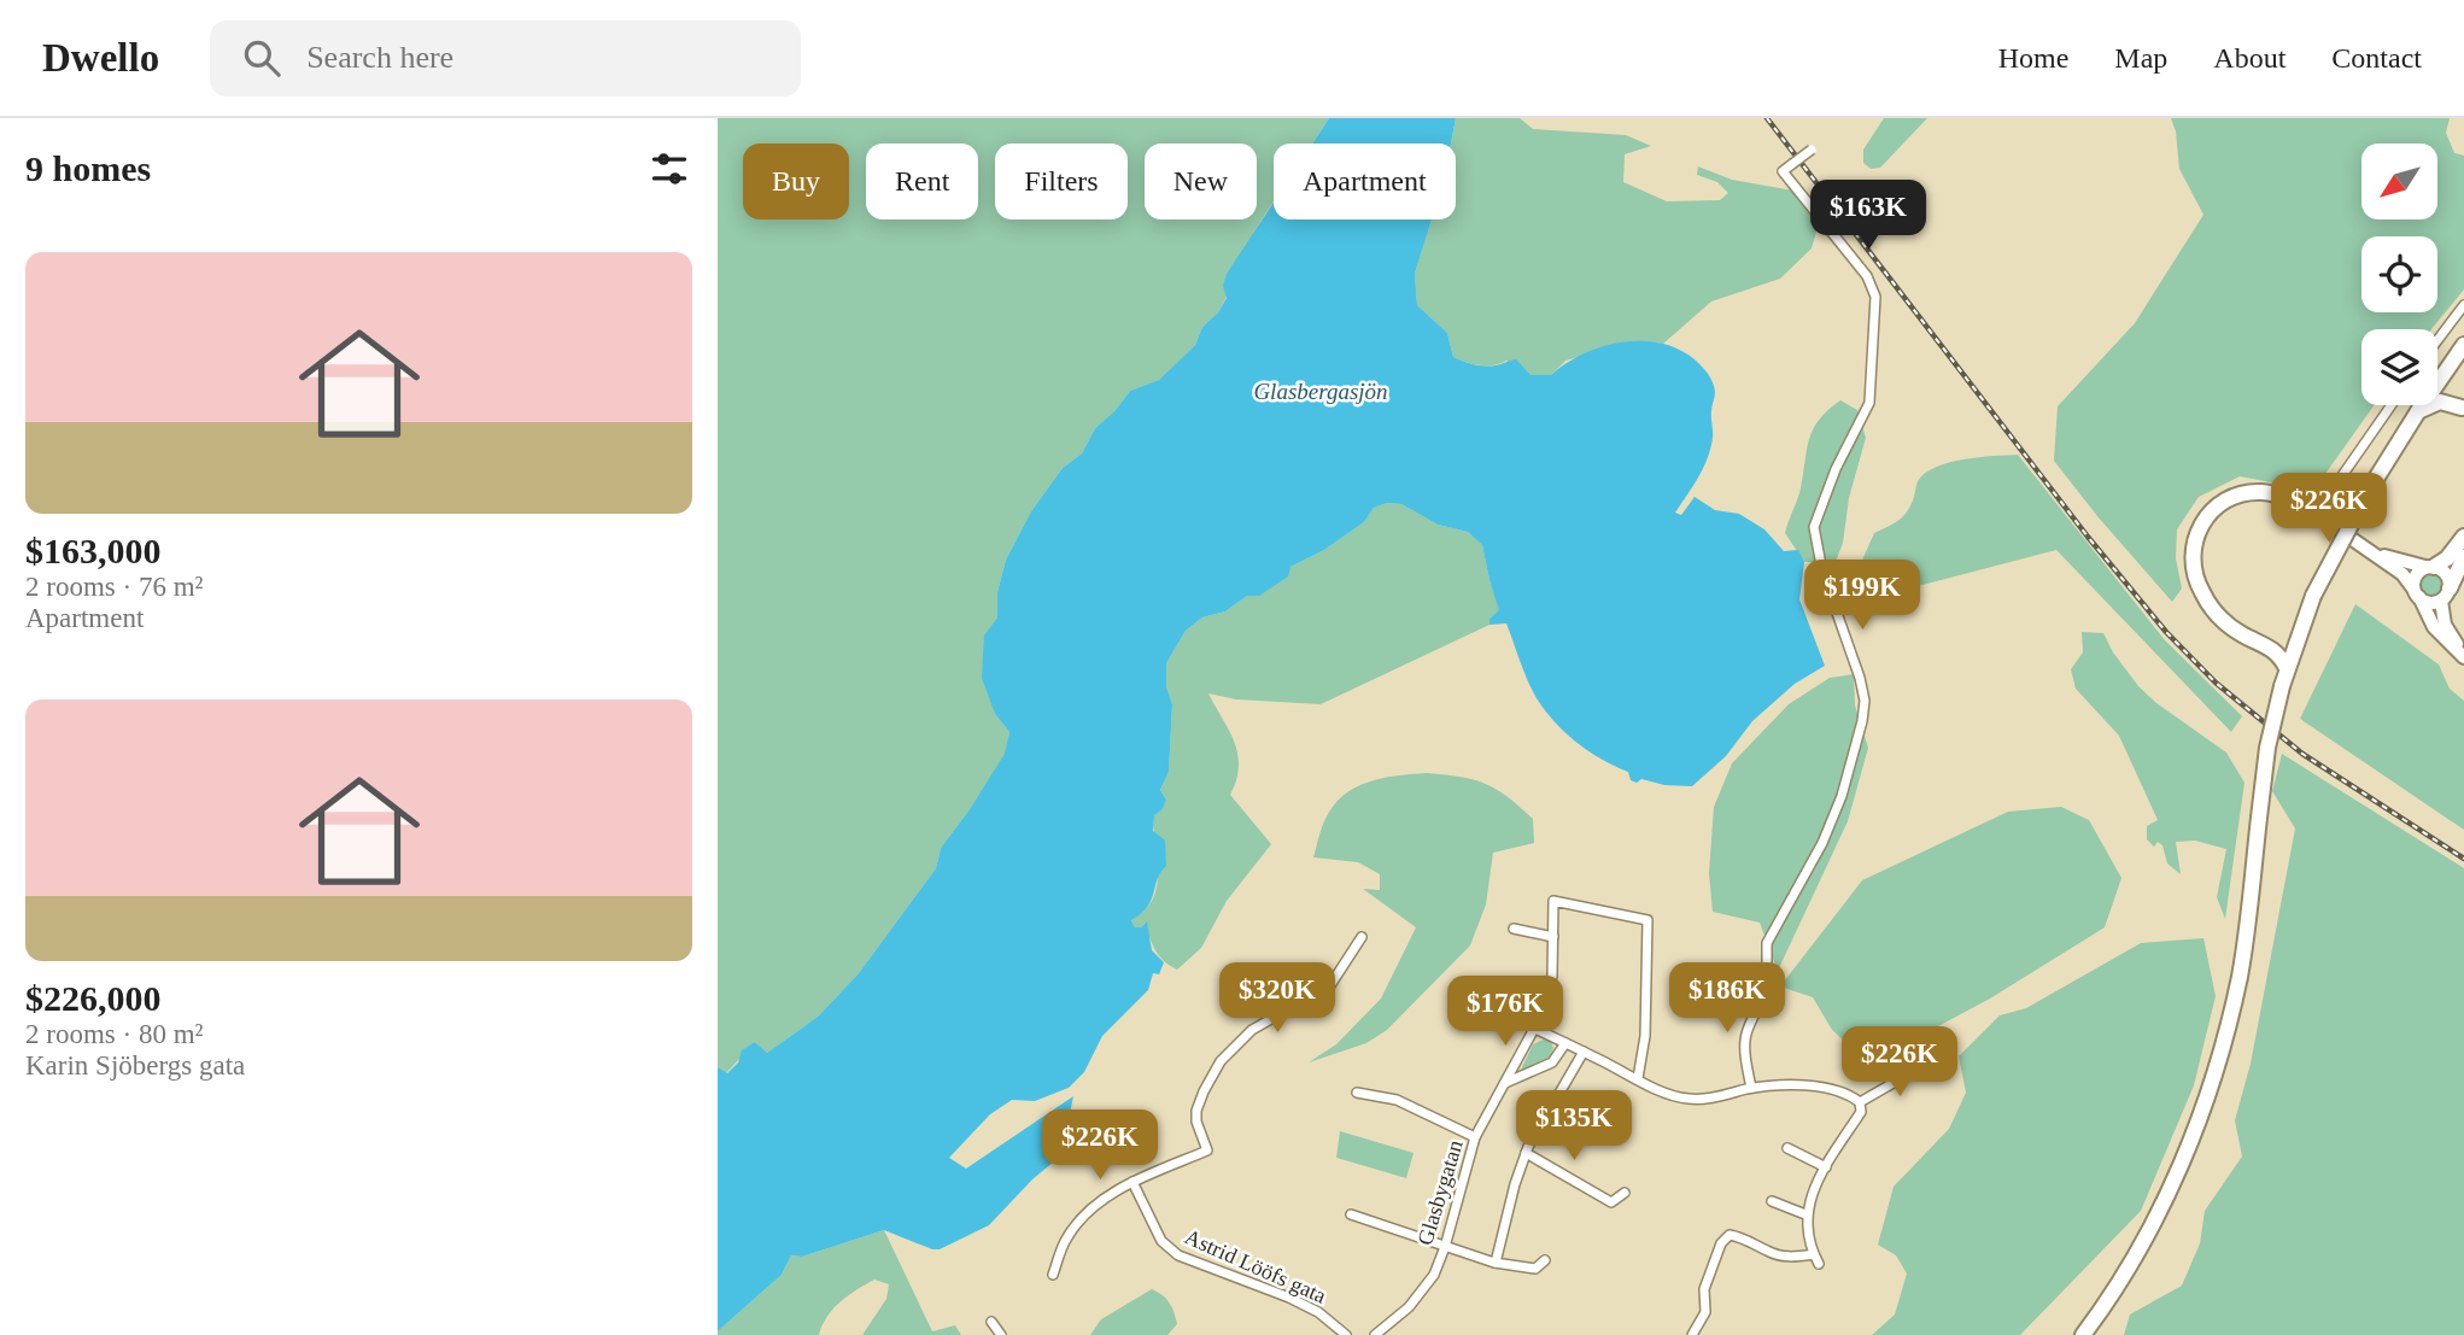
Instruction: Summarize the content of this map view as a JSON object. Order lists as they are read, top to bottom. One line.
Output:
{"streets":{"street":["Glasbygatan","Astrid Lööfs gata"]},"water":["Glasbergasjön"],"north":"bottom left","page":{"header":"Dwello","search":"Search here","nav":["Home","Map","About","Contact"],"heading":"9 homes","chip":["Buy","Rent","Filters","New","Apartment"],"price":["$163K","$226K","$199K","$320K","$186K","$176K","$226K","$135K","$226K"],"list":[{"name":"$163,000","note":"2 rooms · 76 m² · Apartment"},{"name":"$226,000","note":"2 rooms · 80 m² · Karin Sjöbergs gata"}]}}
